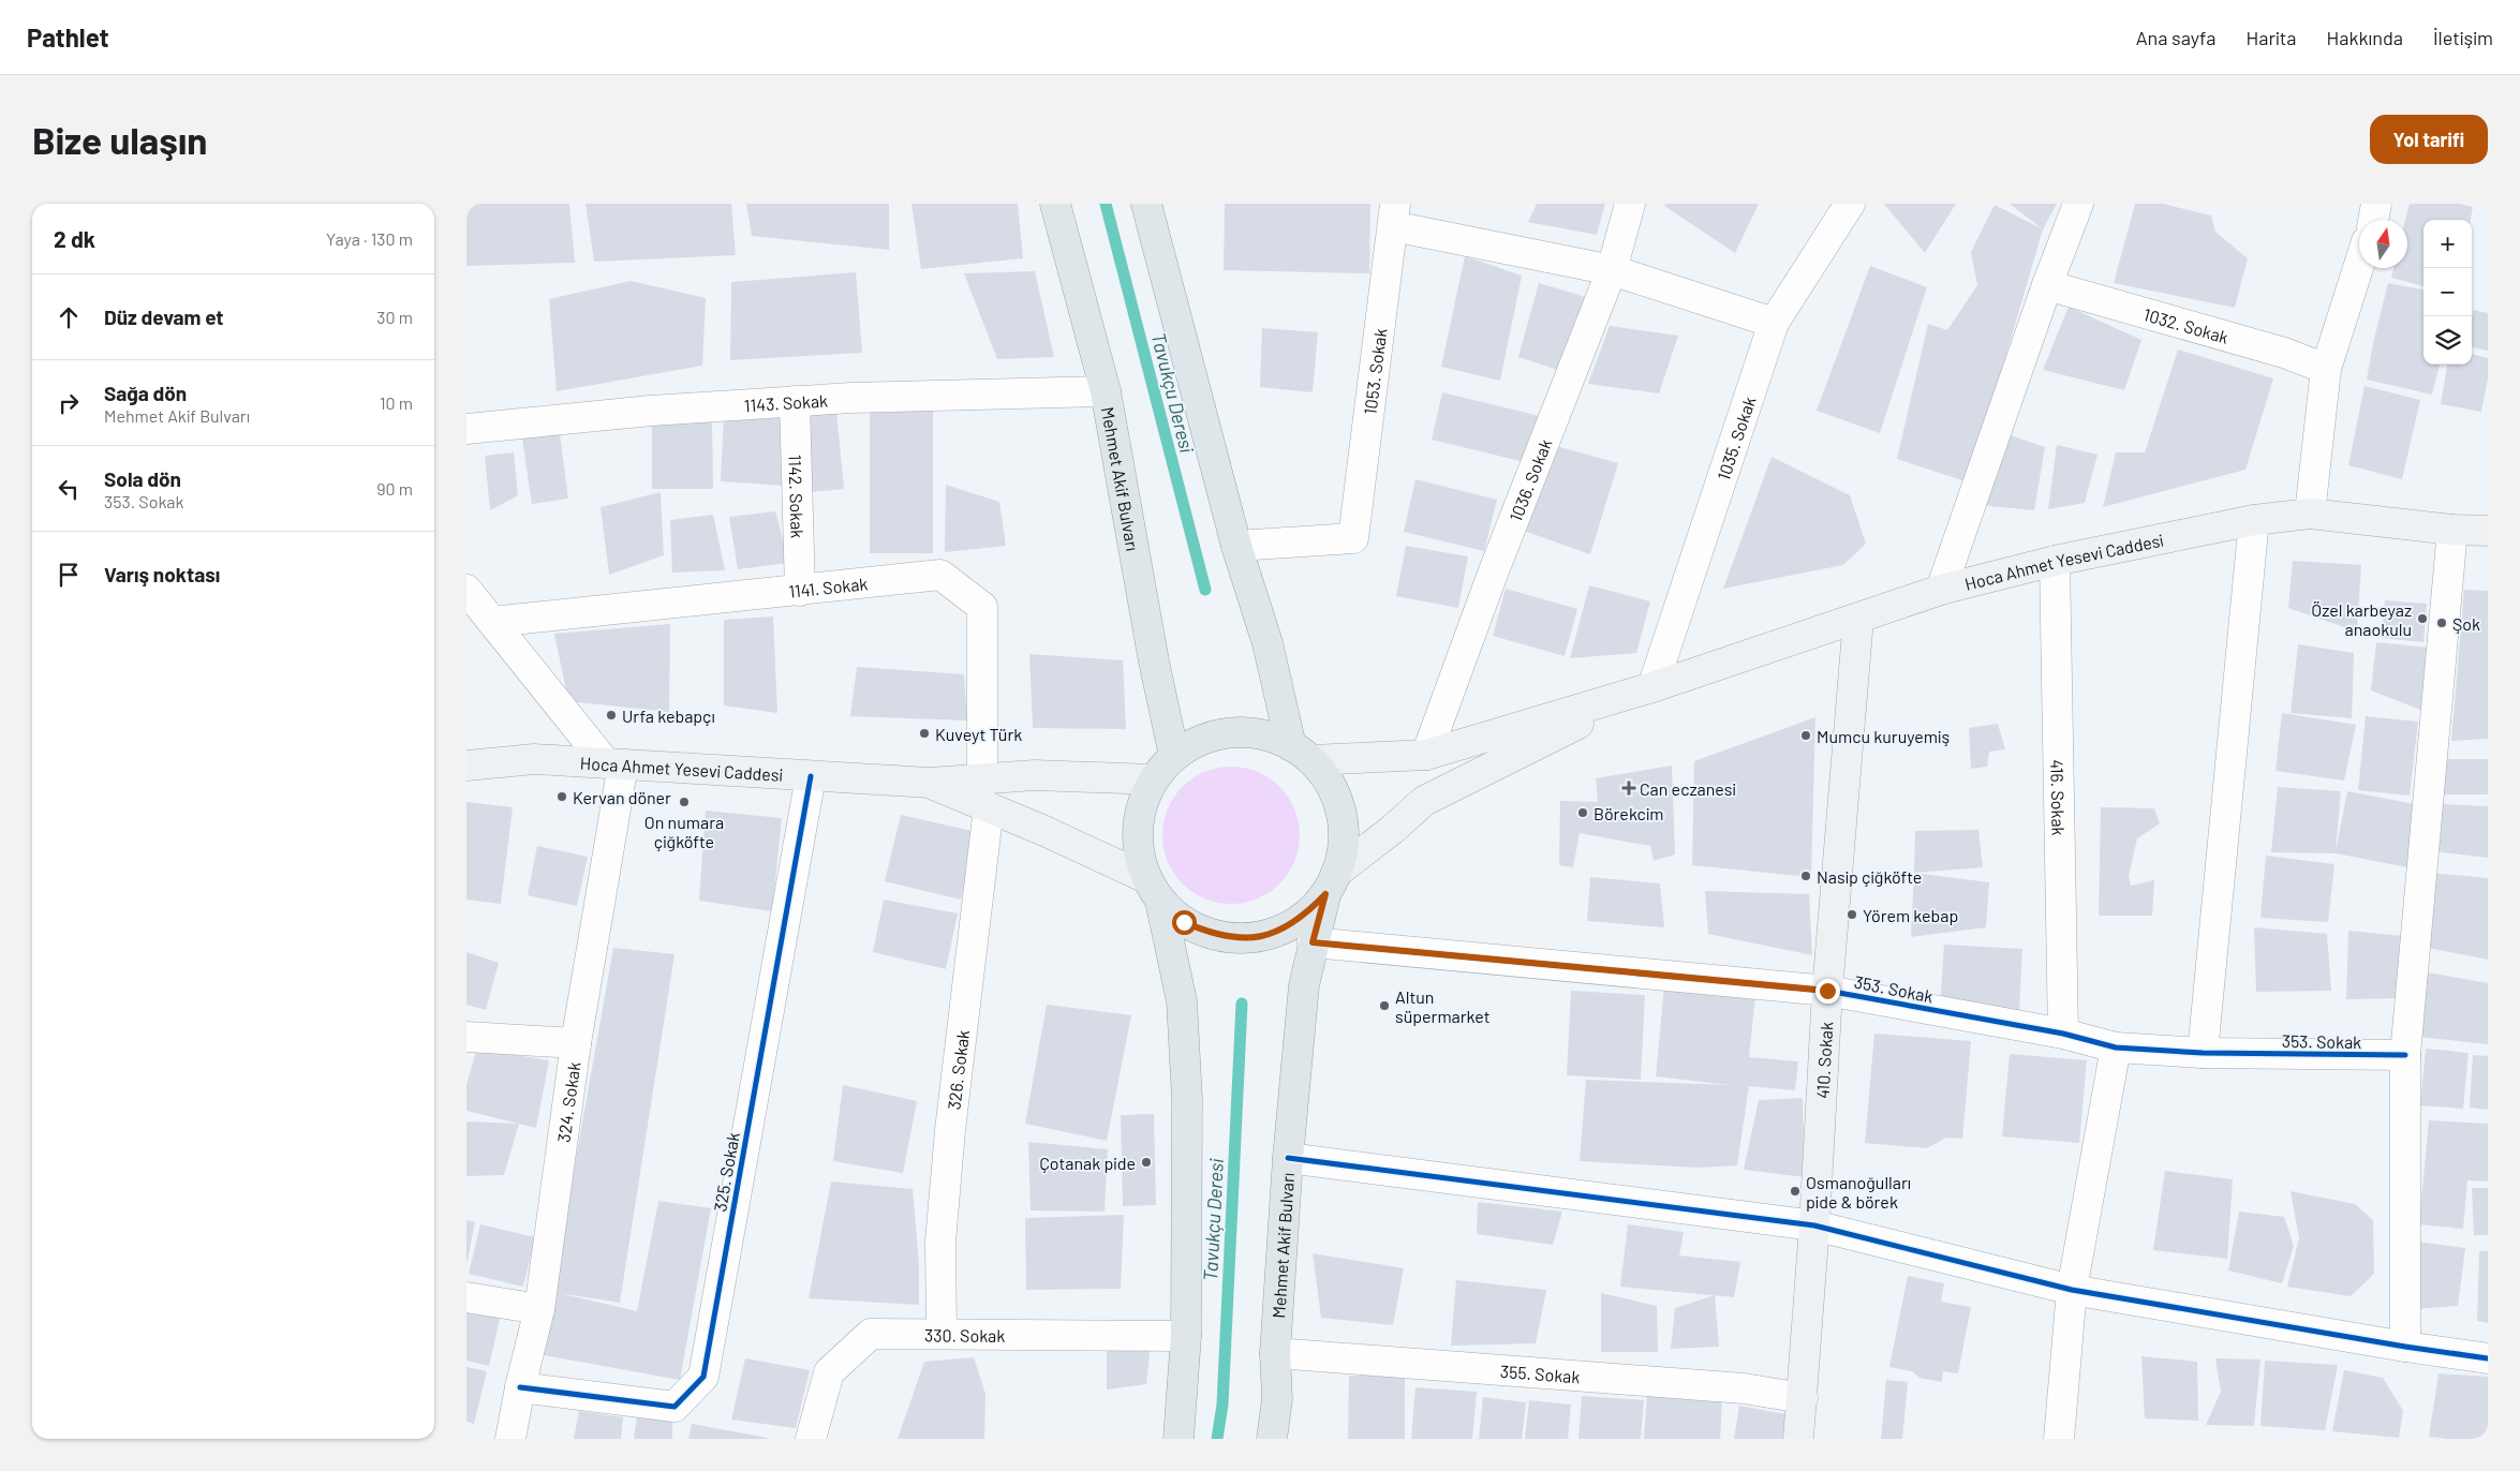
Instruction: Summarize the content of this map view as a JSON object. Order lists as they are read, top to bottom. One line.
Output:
{"streets":{"main road":["Mehmet Akif Bulvarı","Hoca Ahmet Yesevi Caddesi","410. Sokak"],"street":["1032. Sokak","1053. Sokak","1143. Sokak","1035. Sokak","1036. Sokak","1142. Sokak","1141. Sokak","416. Sokak","353. Sokak","326. Sokak","324. Sokak","325. Sokak","330. Sokak","355. Sokak"]},"crossings":[["1143. Sokak","Mehmet Akif Bulvarı"],["1143. Sokak","1142. Sokak"],["1035. Sokak","Hoca Ahmet Yesevi Caddesi"],["Mehmet Akif Bulvarı","353. Sokak"],["Mehmet Akif Bulvarı","355. Sokak"],["1142. Sokak","1141. Sokak"],["Hoca Ahmet Yesevi Caddesi","416. Sokak"],["Hoca Ahmet Yesevi Caddesi","410. Sokak"],["Hoca Ahmet Yesevi Caddesi","324. Sokak"],["Hoca Ahmet Yesevi Caddesi","325. Sokak"],["416. Sokak","353. Sokak"],["353. Sokak","410. Sokak"],["410. Sokak","355. Sokak"],["326. Sokak","330. Sokak"],["324. Sokak","325. Sokak"]],"water":["Tavukçu Deresi"],"places":{"other":["Özel karbeyaz anaokulu","Şok","Urfa kebapçı","Kuveyt Türk","Mumcu kuruyemiş","Kervan döner","On numara çiğköfte","Börekcim","Nasip çiğköfte","Yörem kebap","Altun süpermarket","Çotanak pide","Osmanoğulları pide & börek"],"health":["Can eczanesi"]},"north":"top","page":{"header":"Pathlet","nav":["Ana sayfa","Harita","Hakkında","İletişim"],"buttons":"Yol tarifi","title":"Bize ulaşın","heading":["2 dk","Yaya · 130 m"],"map_buttons":["+","−"],"list":[["Düz devam et","30 m"],["Sağa dön","Mehmet Akif Bulvarı","10 m"],["Sola dön","353. Sokak","90 m"],"Varış noktası"]}}
